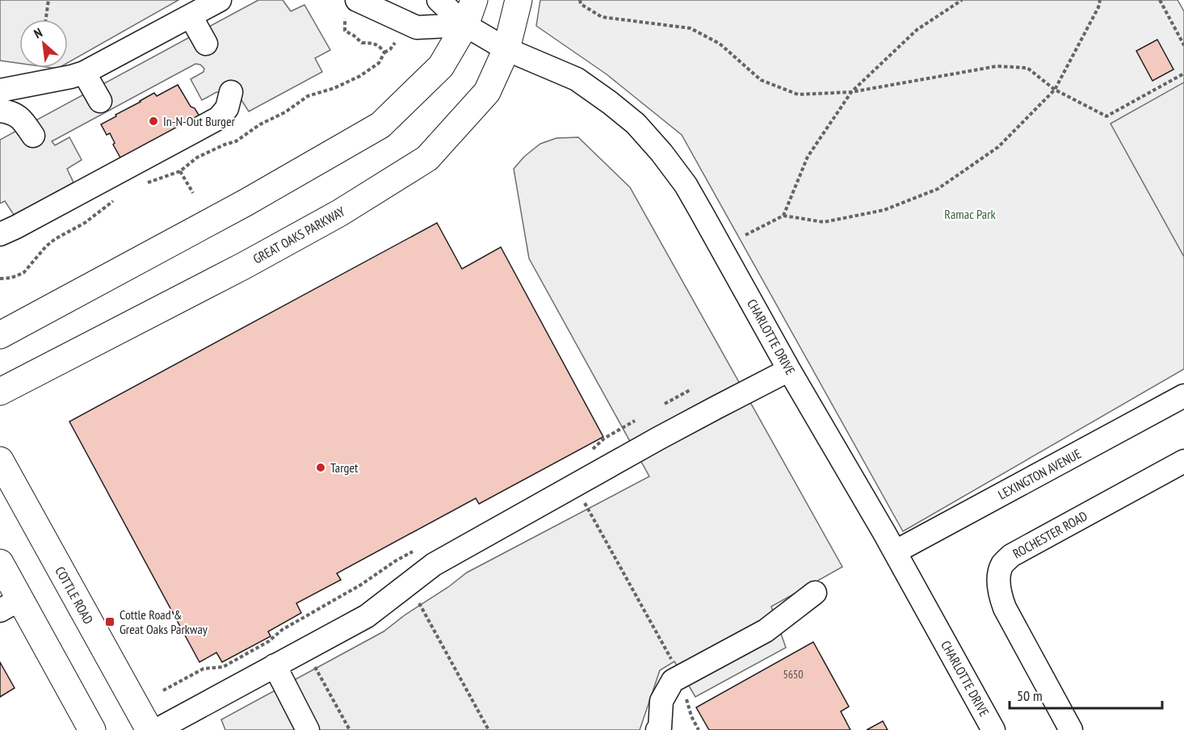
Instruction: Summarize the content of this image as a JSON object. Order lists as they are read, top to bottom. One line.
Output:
{"streets":{"main road":["GREAT OAKS PARKWAY","COTTLE ROAD"],"street":["CHARLOTTE DRIVE","LEXINGTON AVENUE","ROCHESTER ROAD"]},"crossings":[["GREAT OAKS PARKWAY","CHARLOTTE DRIVE"],["CHARLOTTE DRIVE","LEXINGTON AVENUE"]],"parks":["Ramac Park"],"places":{"other":["In-N-Out Burger","Target"],"transit":["Cottle Road & Great Oaks Parkway"]},"house_numbers":["5650"],"scale_bar":"50 m","north":"top left"}
